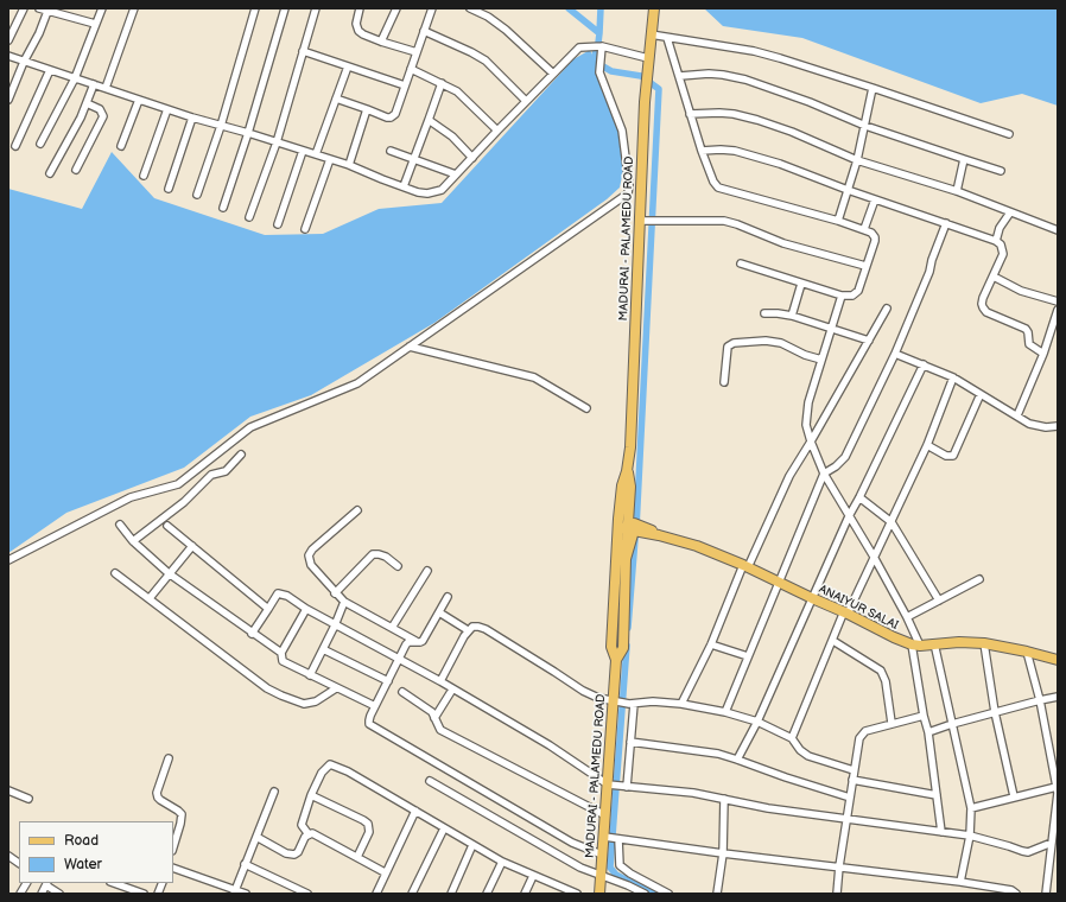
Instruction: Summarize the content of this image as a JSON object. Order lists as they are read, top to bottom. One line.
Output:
{"streets":{"main road":["MADURAI - PALAMEDU ROAD","ANAIYUR SALAI"]},"crossings":[["MADURAI - PALAMEDU ROAD","ANAIYUR SALAI"]],"legend":["Road","Water"]}
